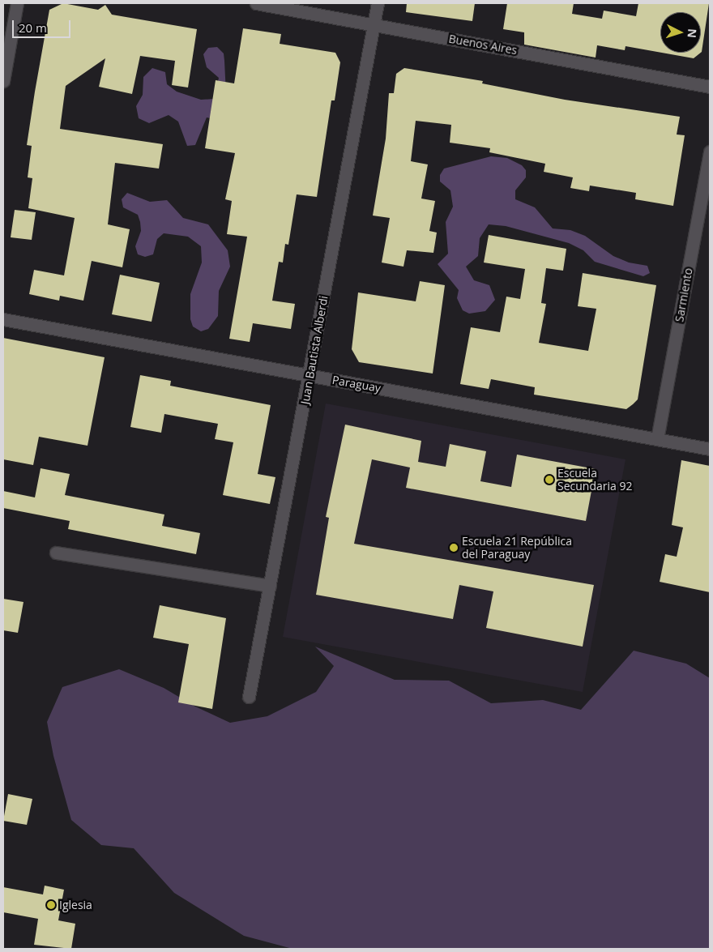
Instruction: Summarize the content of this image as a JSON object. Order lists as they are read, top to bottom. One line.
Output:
{"streets":{"street":["Buenos Aires","Sarmiento","Juan Bautista Alberdi","Paraguay"]},"crossings":[["Buenos Aires","Juan Bautista Alberdi"],["Sarmiento","Paraguay"],["Juan Bautista Alberdi","Paraguay"]],"places":["Escuela Secundaria 92","Escuela 21 República del Paraguay","Iglesia"],"scale_bar":"20 m","north":"right"}
